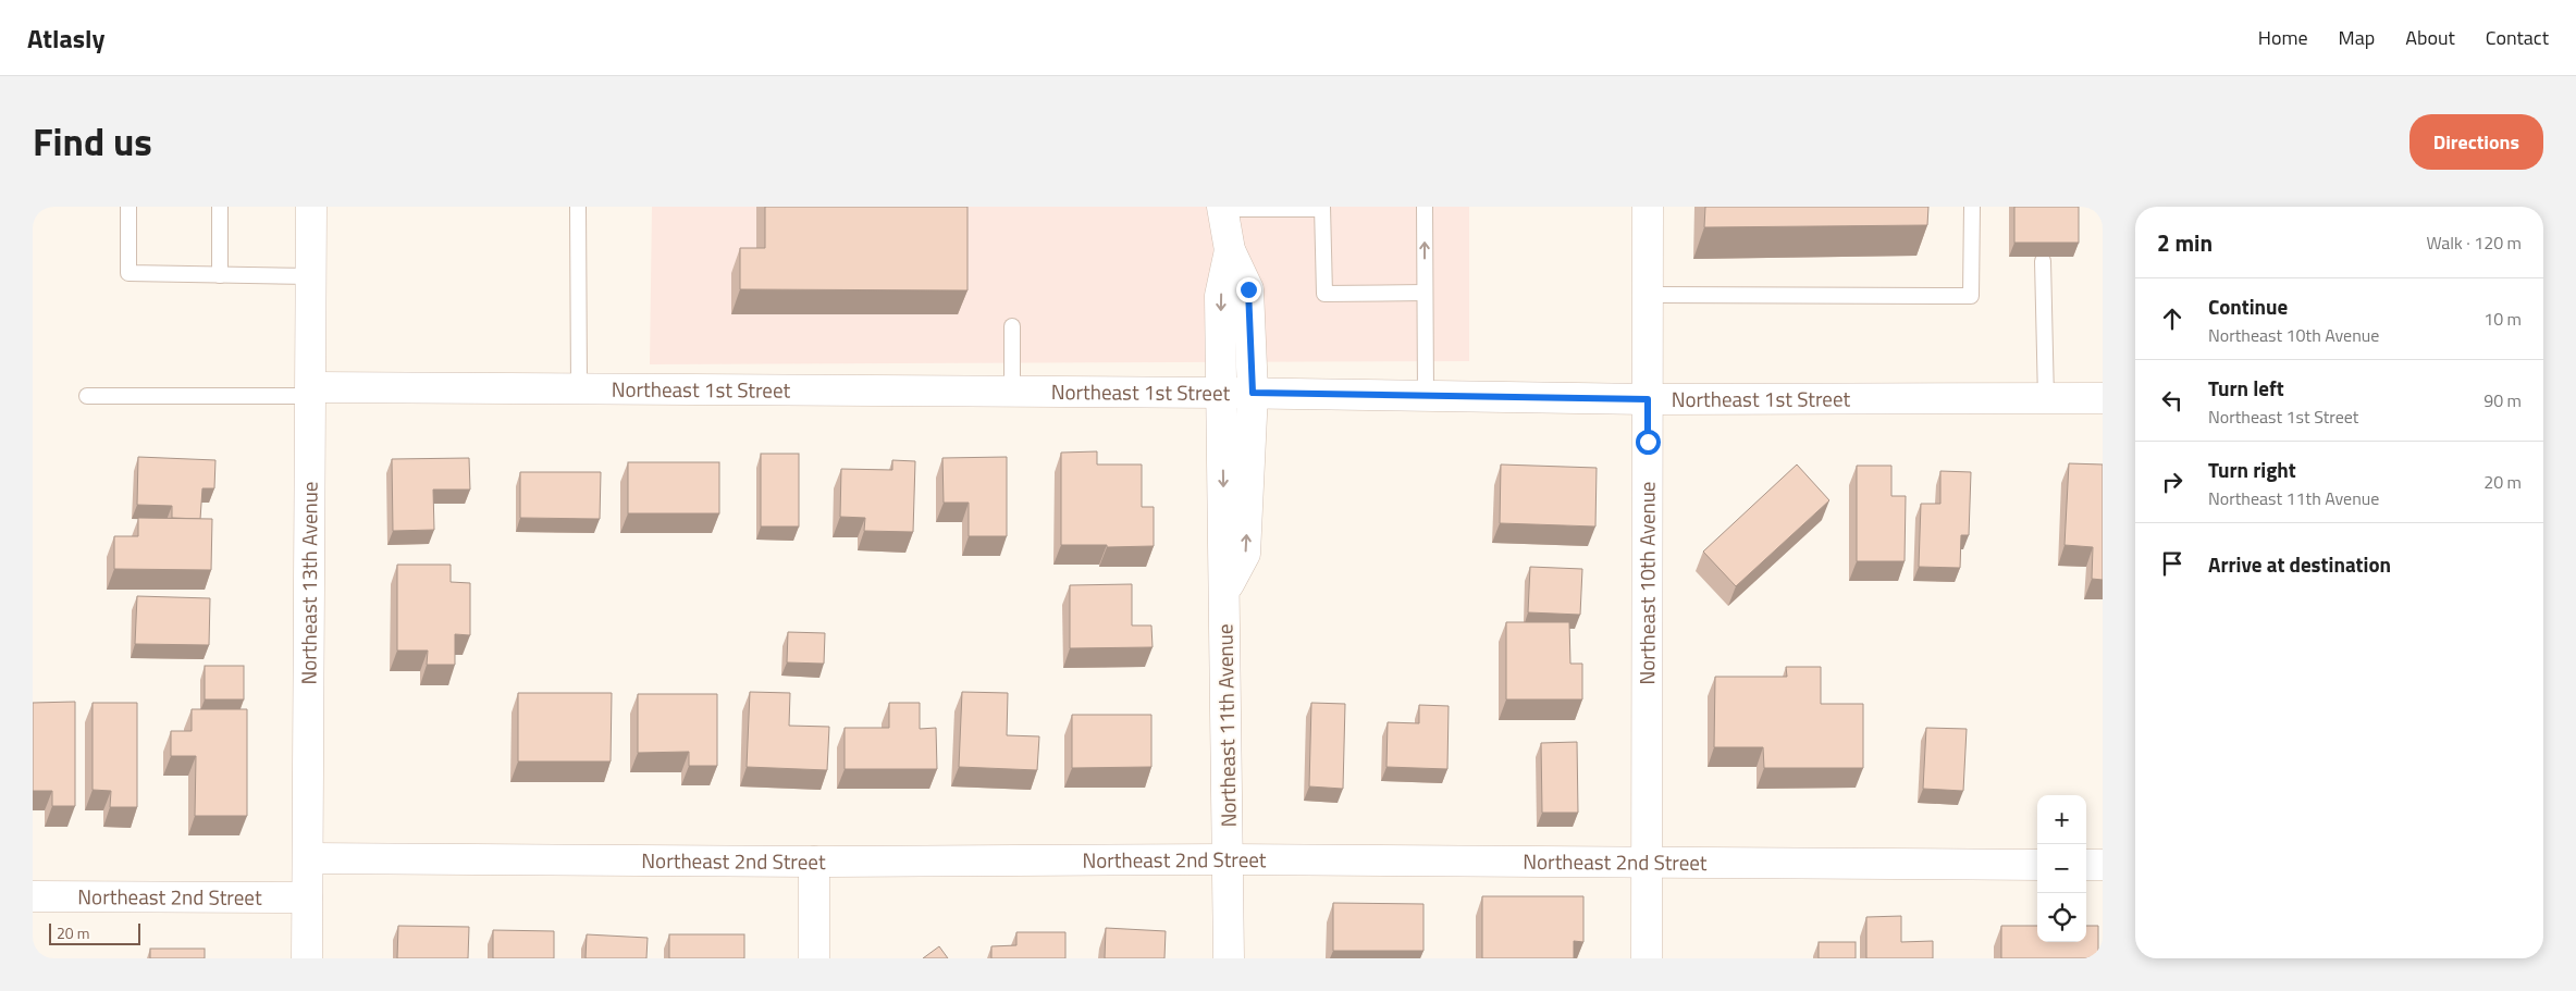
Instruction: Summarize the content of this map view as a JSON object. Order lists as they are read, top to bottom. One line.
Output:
{"streets":{"street":["Northeast 1st Street","Northeast 10th Avenue","Northeast 13th Avenue","Northeast 11th Avenue","Northeast 2nd Street"]},"crossings":[["Northeast 1st Street","Northeast 10th Avenue"],["Northeast 1st Street","Northeast 13th Avenue"],["Northeast 1st Street","Northeast 11th Avenue"],["Northeast 10th Avenue","Northeast 2nd Street"],["Northeast 13th Avenue","Northeast 2nd Street"],["Northeast 11th Avenue","Northeast 2nd Street"]],"scale_bar":"20 m","page":{"header":"Atlasly","nav":["Home","Map","About","Contact"],"title":"Find us","buttons":"Directions","heading":["2 min","Walk · 120 m"],"list":[["Continue","Northeast 10th Avenue","10 m"],["Turn left","Northeast 1st Street","90 m"],["Turn right","Northeast 11th Avenue","20 m"],"Arrive at destination"],"map_buttons":["+","−"],"scale":"20 m"}}
